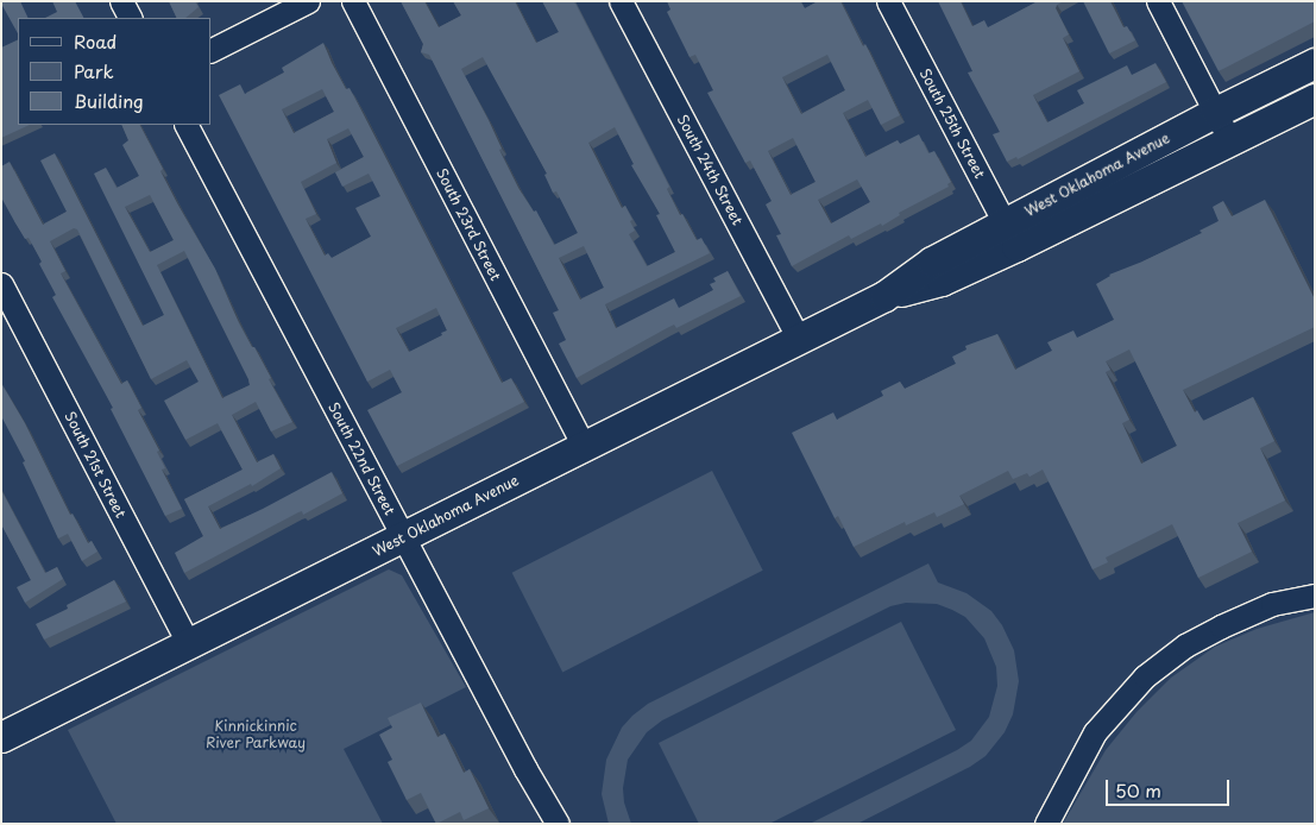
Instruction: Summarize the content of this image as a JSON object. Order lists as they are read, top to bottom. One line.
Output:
{"streets":{"main road":["West Oklahoma Avenue"],"street":["South 25th Street","South 24th Street","South 23rd Street","South 22nd Street","South 21st Street"]},"crossings":[["South 25th Street","West Oklahoma Avenue"],["South 24th Street","West Oklahoma Avenue"],["West Oklahoma Avenue","South 23rd Street"],["West Oklahoma Avenue","South 22nd Street"],["West Oklahoma Avenue","South 21st Street"]],"parks":["Kinnickinnic River Parkway"],"legend":["Road","Park","Building"],"scale_bar":"50 m"}
